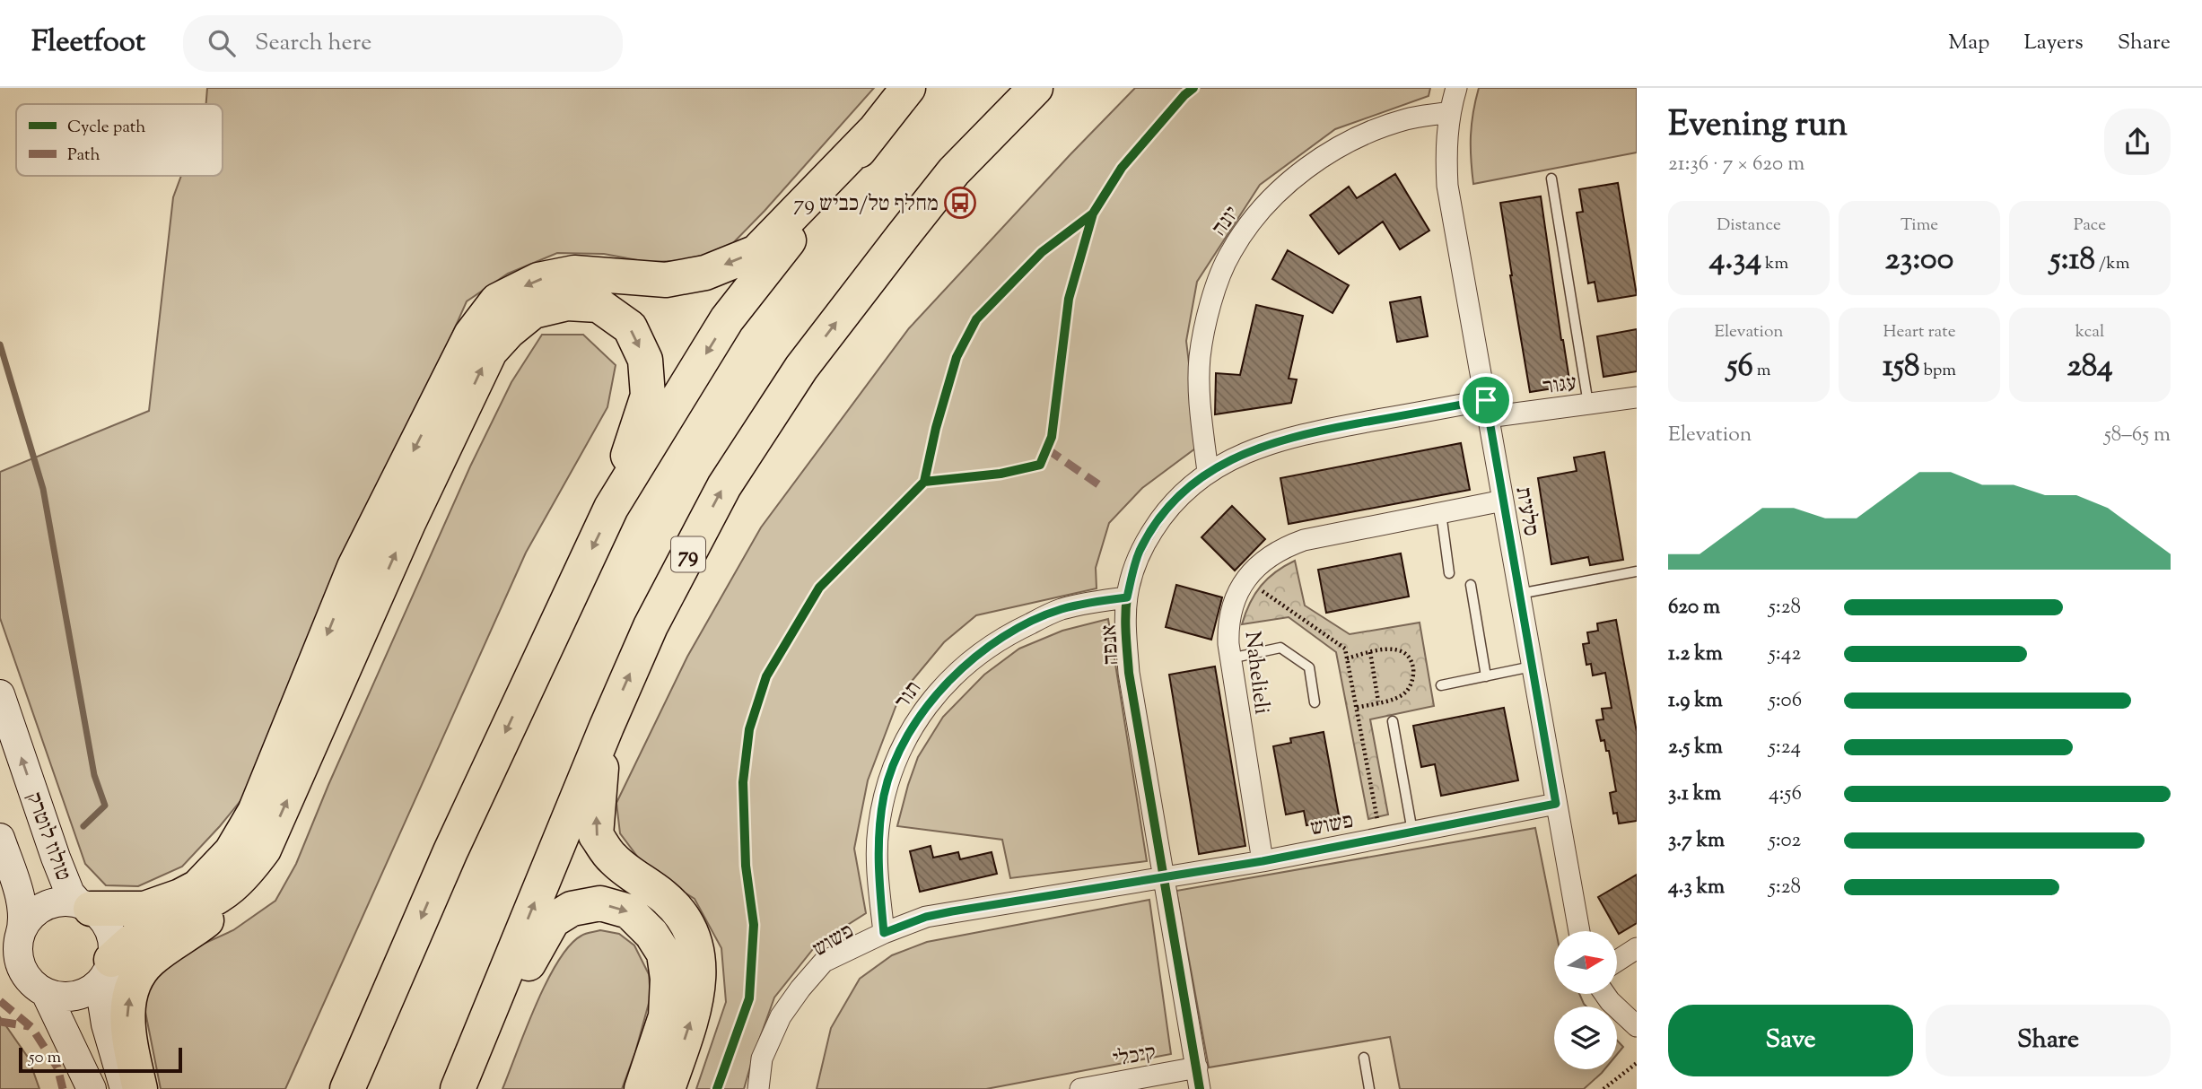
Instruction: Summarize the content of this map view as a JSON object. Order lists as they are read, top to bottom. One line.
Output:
{"streets":{"highway":["79"],"main road":["טולוז לוטרק"],"street":["יונה","עגור","סלעית","אנפה","Nahelieli","תור","פשוש","קיכלי"]},"crossings":[["יונה","סלעית"],["יונה","אנפה"],["עגור","סלעית"],["עגור","אנפה"],["סלעית","אנפה"],["סלעית","Nahelieli"],["סלעית","פשוש"],["אנפה","תור"],["אנפה","פשוש"],["אנפה","קיכלי"],["Nahelieli","פשוש"],["תור","פשוש"]],"places":{"bus stop":["מחלף טל/כביש 79"]},"legend":["Cycle path","Path"],"scale_bar":"50 m","north":"right","page":{"header":"Fleetfoot","search":"Search here","nav":["Map","Layers","Share"],"heading":["Evening run","21:36 · 7 × 620 m"],"stats":[["Distance","4.34 km"],["Time","23:00"],["Pace","5:18 /km"],["Elevation","56 m"],["Heart rate","158 bpm"],["kcal","284"]],"chart":["Elevation","58–65 m"],"list":[{"name":"620 m","note":"5:28"},{"name":"1.2 km","note":"5:42"},{"name":"1.9 km","note":"5:06"},{"name":"2.5 km","note":"5:24"},{"name":"3.1 km","note":"4:56"},{"name":"3.7 km","note":"5:02"},{"name":"4.3 km","note":"5:28"}],"buttons":["Save","Share"],"scale":"50 m"}}
